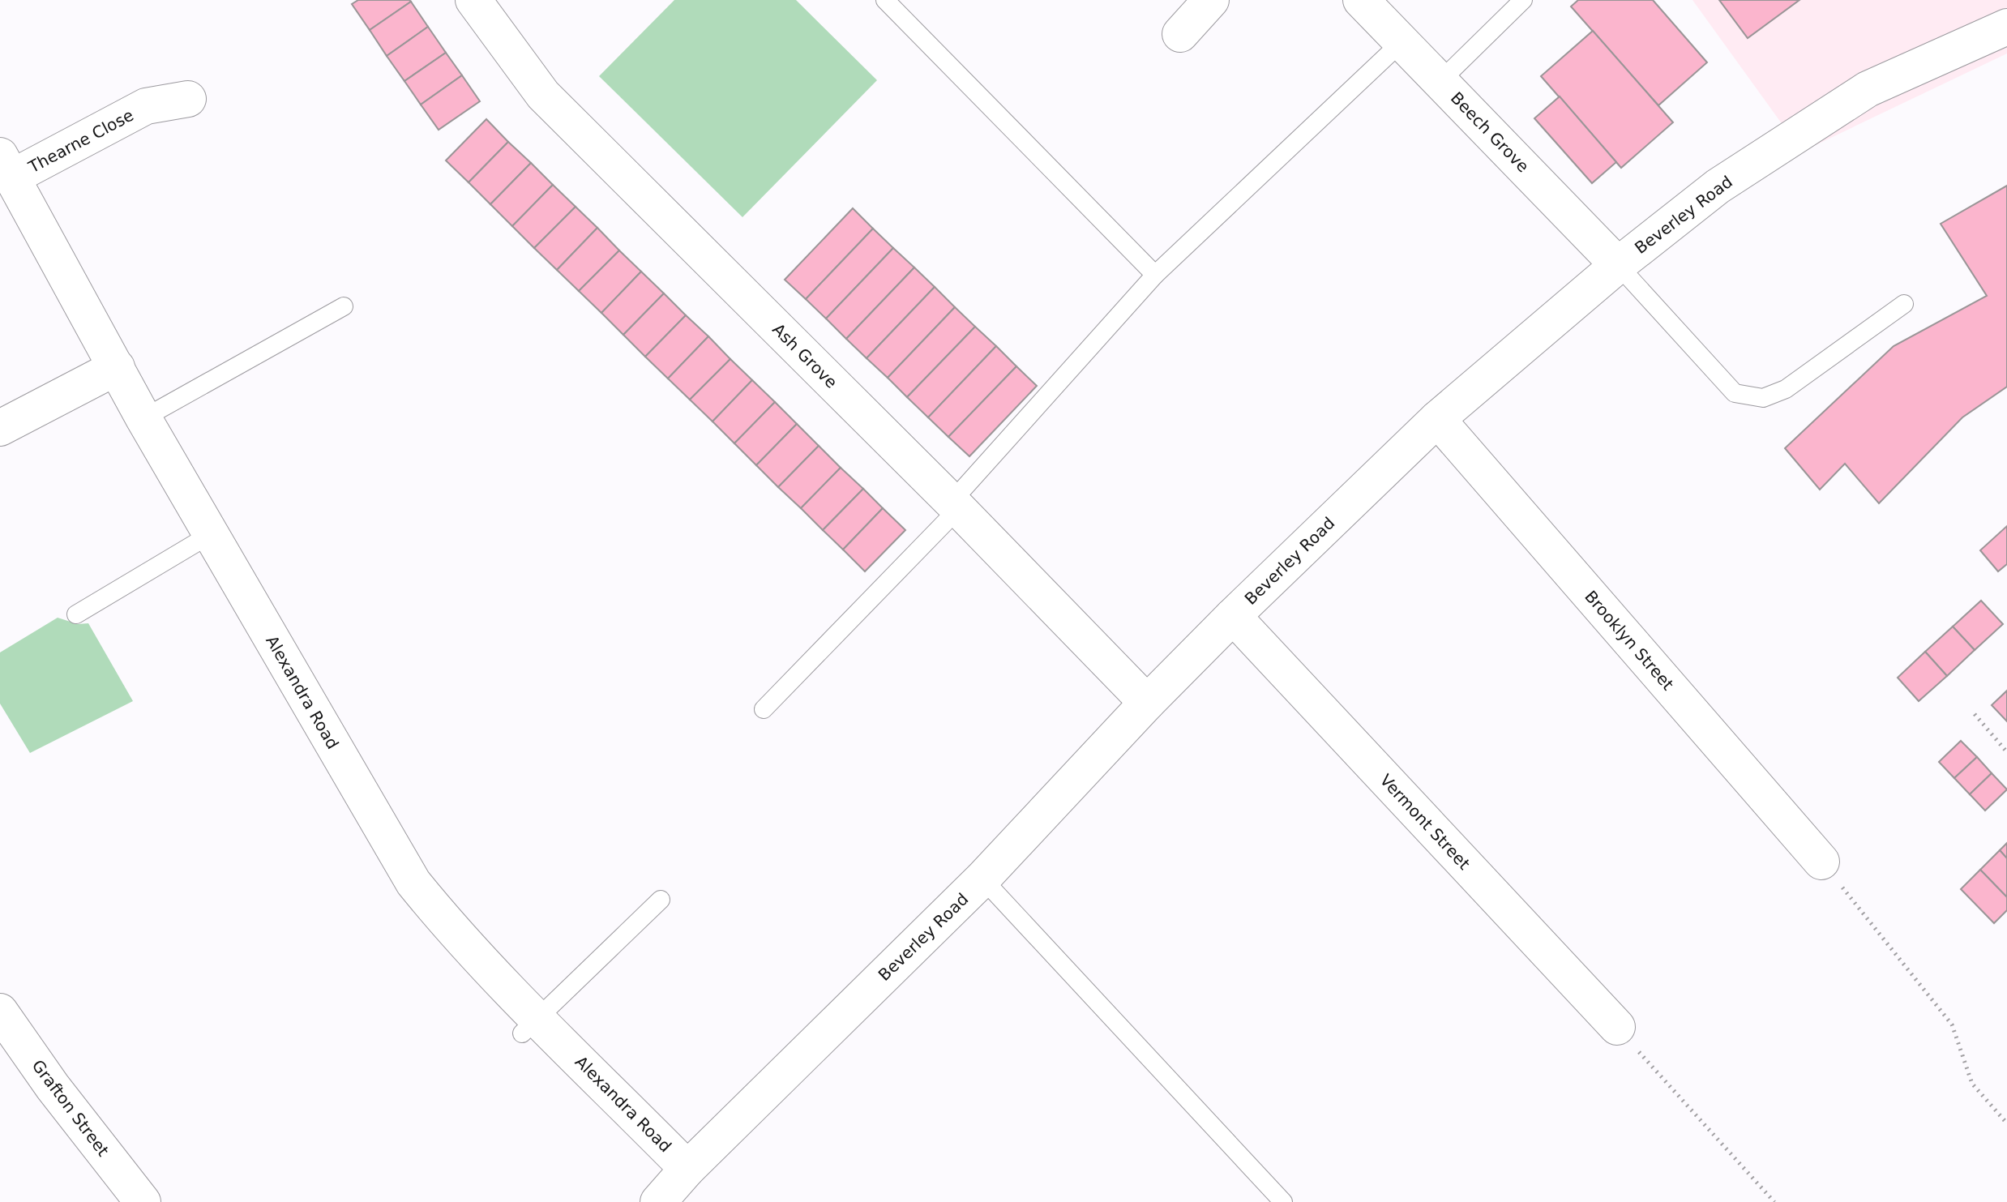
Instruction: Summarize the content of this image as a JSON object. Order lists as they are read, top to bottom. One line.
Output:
{"streets":{"street":["Beech Grove","Thearne Close","Beverley Road","Ash Grove","Brooklyn Street","Alexandra Road","Vermont Street","Grafton Street"]},"crossings":[["Beech Grove","Beverley Road"],["Thearne Close","Alexandra Road"],["Beverley Road","Ash Grove"],["Beverley Road","Brooklyn Street"],["Beverley Road","Alexandra Road"],["Beverley Road","Vermont Street"]]}
